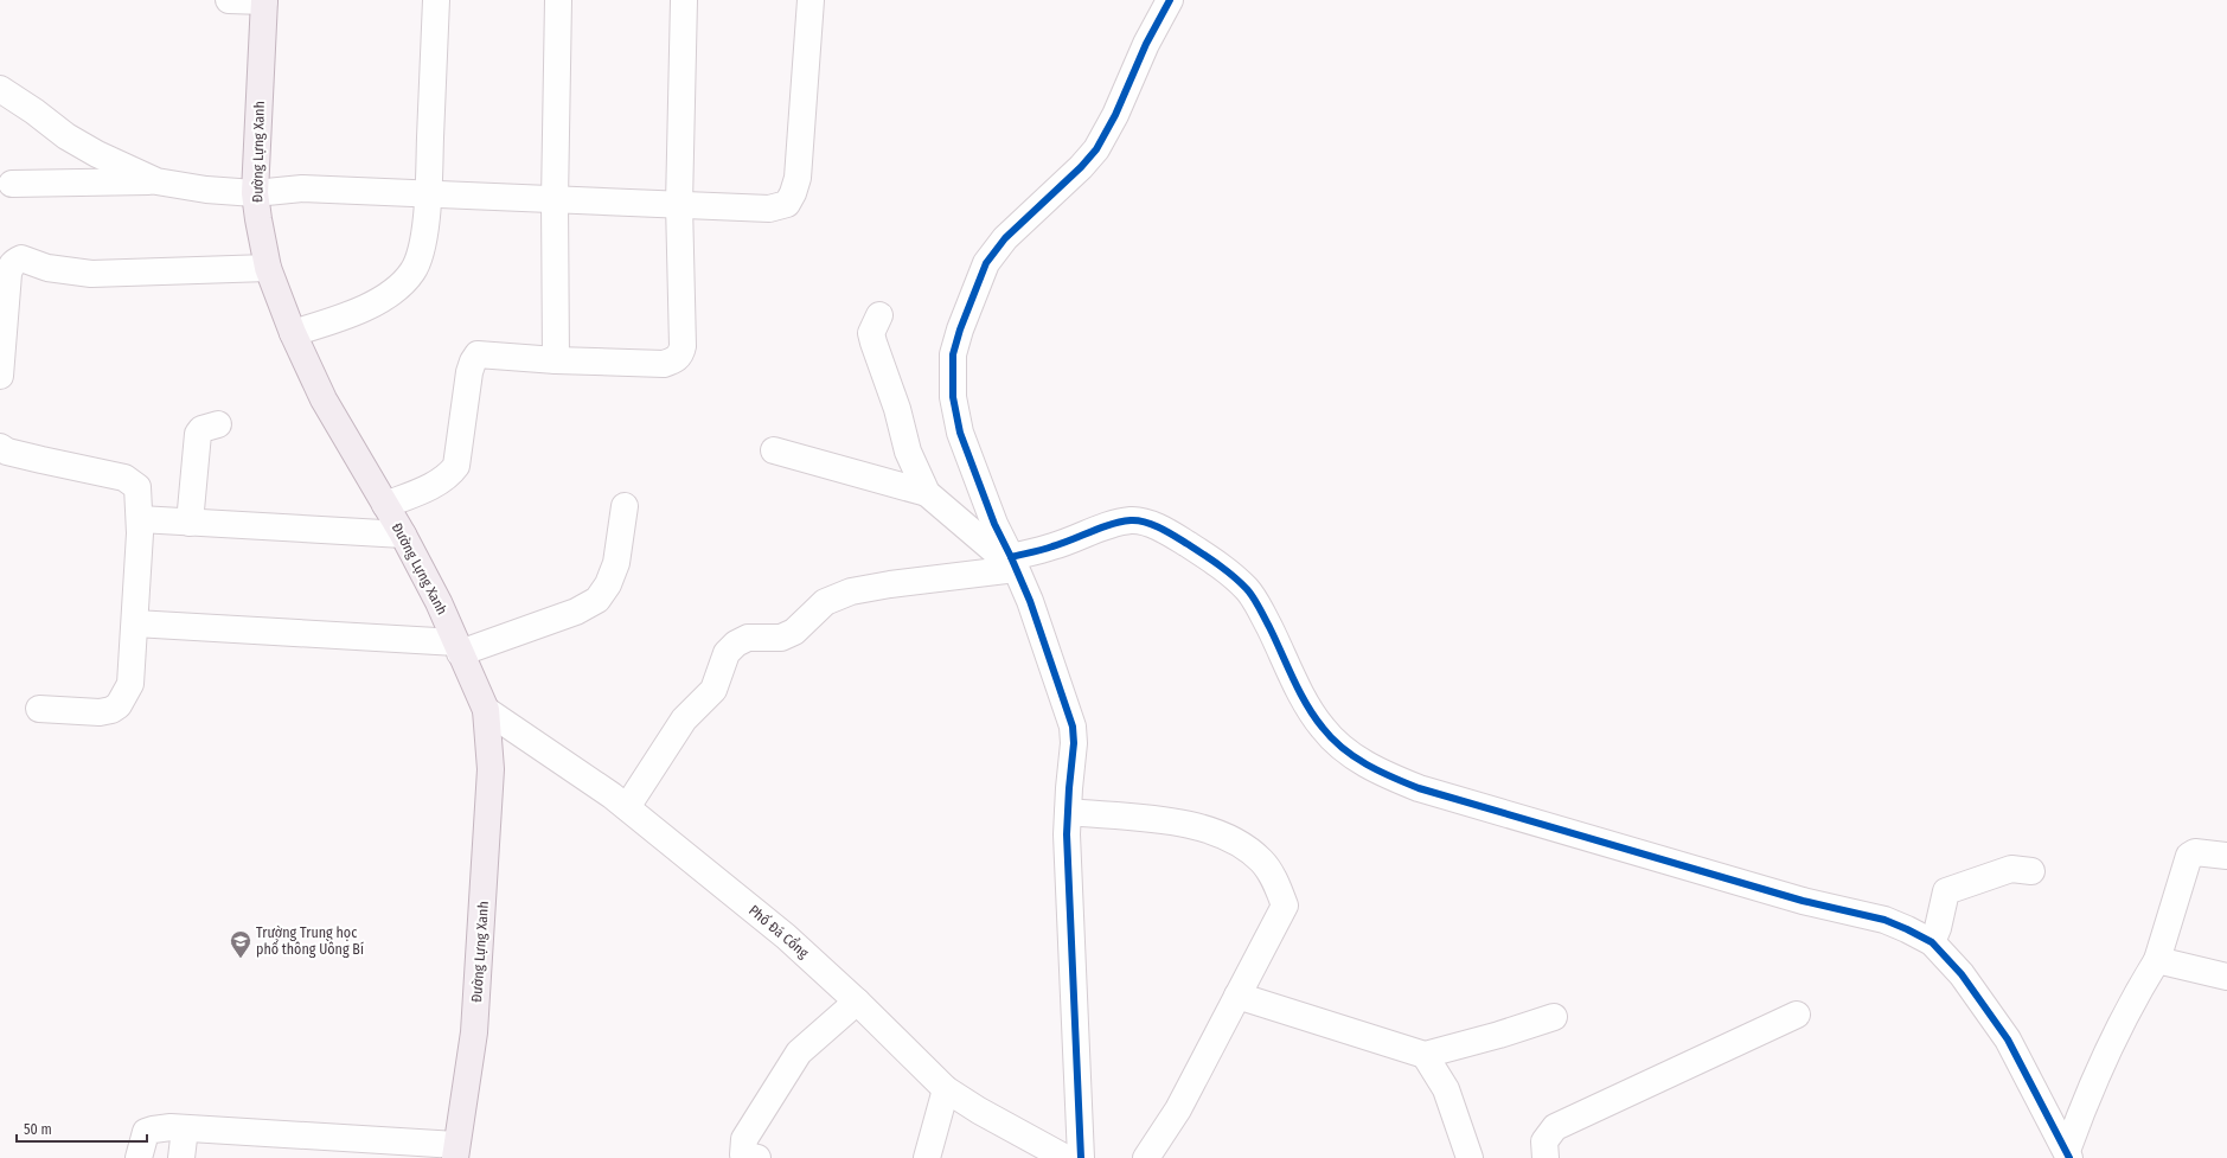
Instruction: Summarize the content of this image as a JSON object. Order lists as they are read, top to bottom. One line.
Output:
{"streets":{"main road":["Đường Lựng Xanh"],"street":["Phố Đá Cổng"]},"crossings":[["Đường Lựng Xanh","Phố Đá Cổng"]],"places":{"school or university":["Trường Trung học phổ thông Uông Bí"]},"scale_bar":"50 m"}
